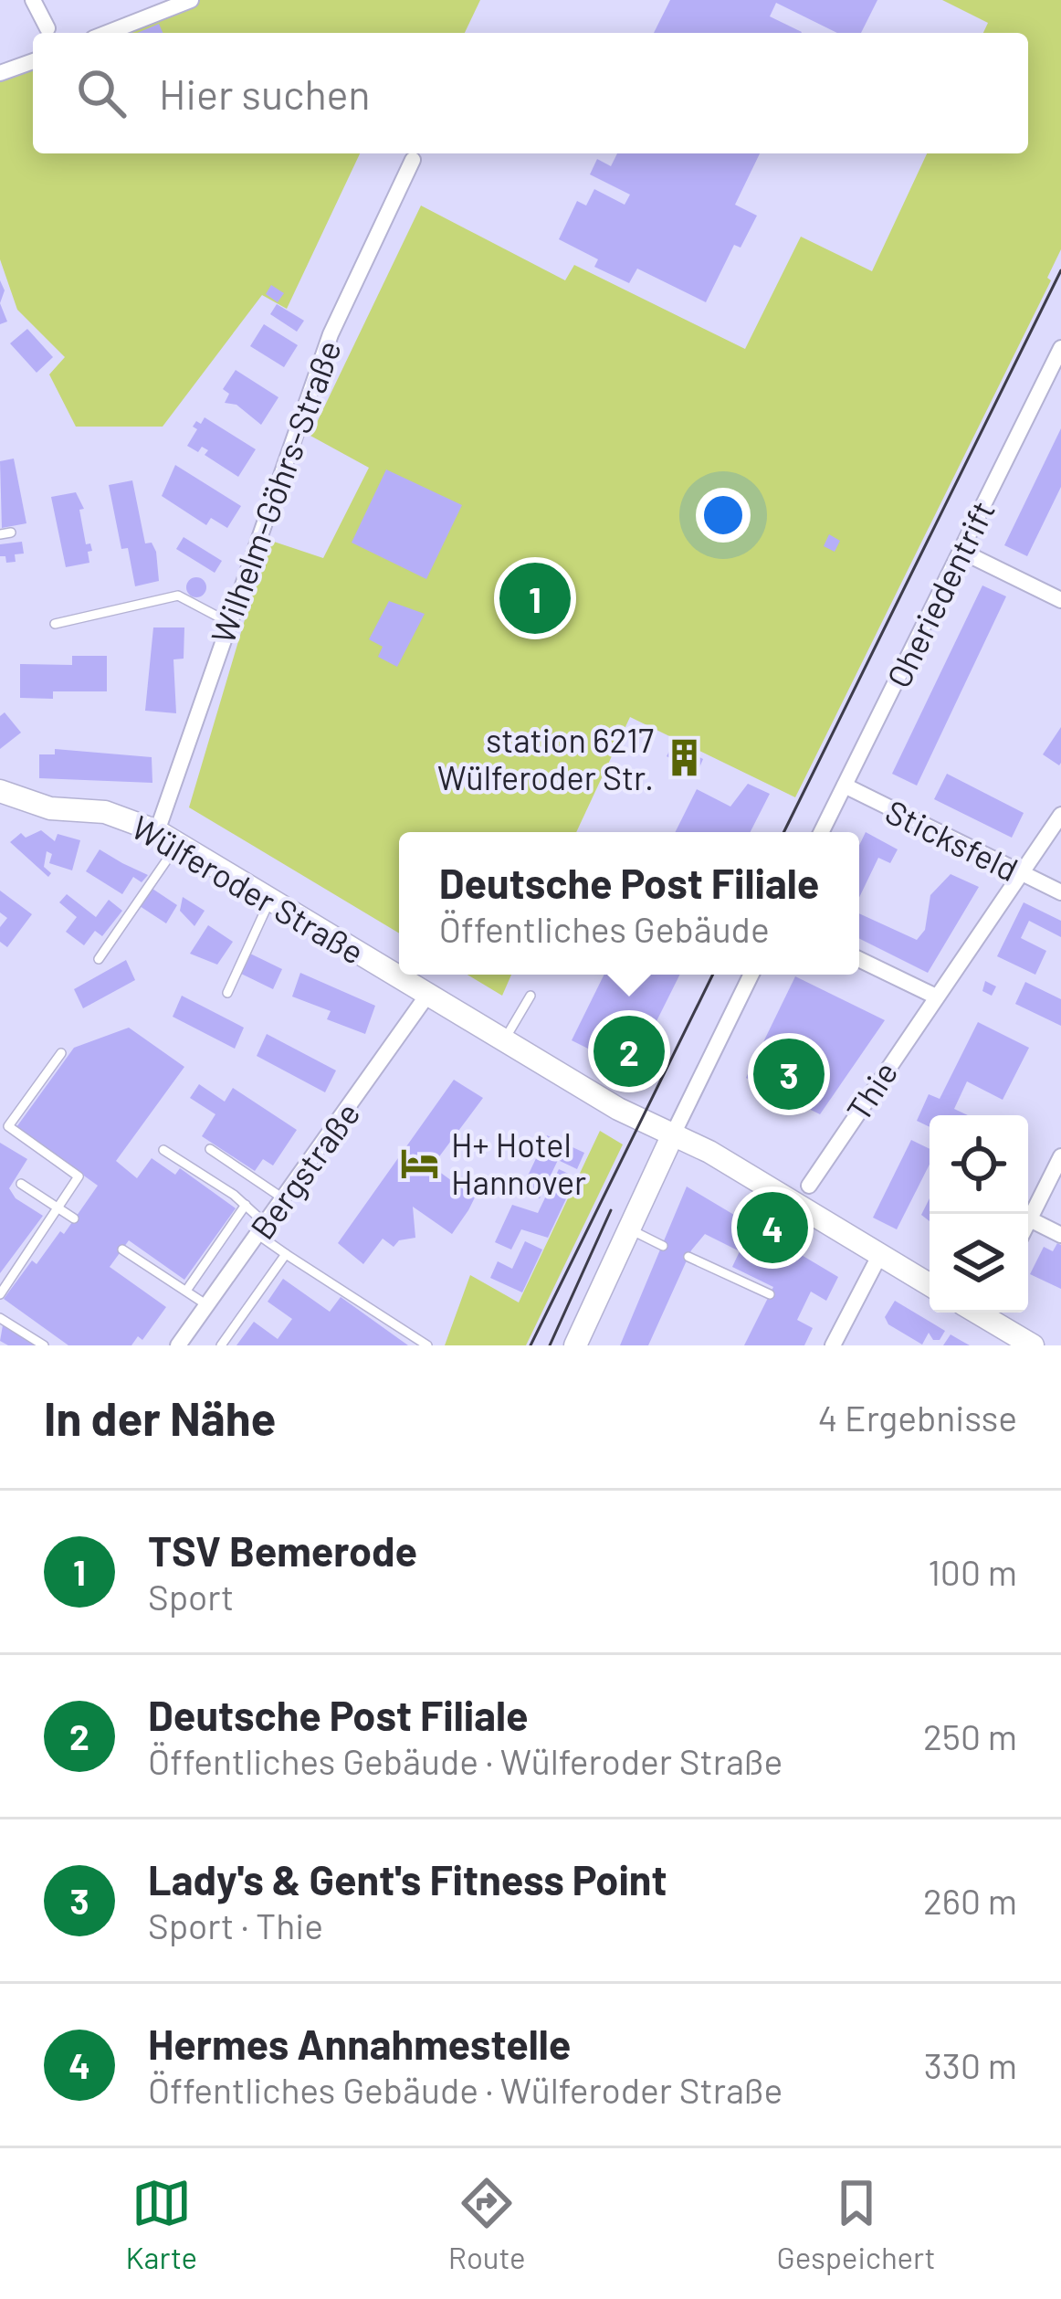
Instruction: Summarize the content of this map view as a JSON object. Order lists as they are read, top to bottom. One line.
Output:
{"streets":{"main road":["Wülferoder Straße"],"street":["Wilhelm-Göhrs-Straße","Oheriedentrift","Sticksfeld","Thie","Bergstraße"]},"crossings":[["Wilhelm-Göhrs-Straße","Wülferoder Straße"],["Oheriedentrift","Sticksfeld"],["Sticksfeld","Thie"],["Wülferoder Straße","Bergstraße"]],"places":{"building":["station 6217 Wülferoder Str."],"hotel":["H+ Hotel Hannover"]},"page":{"search":"Hier suchen","pins":["1","2","3","4"],"popup":["Deutsche Post Filiale","Öffentliches Gebäude"],"heading":["In der Nähe","4 Ergebnisse"],"list":[{"mark":"1","name":"TSV Bemerode","note":"Sport","value":"100 m"},{"mark":"2","name":"Deutsche Post Filiale","note":"Öffentliches Gebäude · Wülferoder Straße","value":"250 m"},{"mark":"3","name":"Lady's & Gent's Fitness Point","note":"Sport · Thie","value":"260 m"},{"mark":"4","name":"Hermes Annahmestelle","note":"Öffentliches Gebäude · Wülferoder Straße","value":"330 m"}],"nav":["Karte","Route","Gespeichert"]}}
